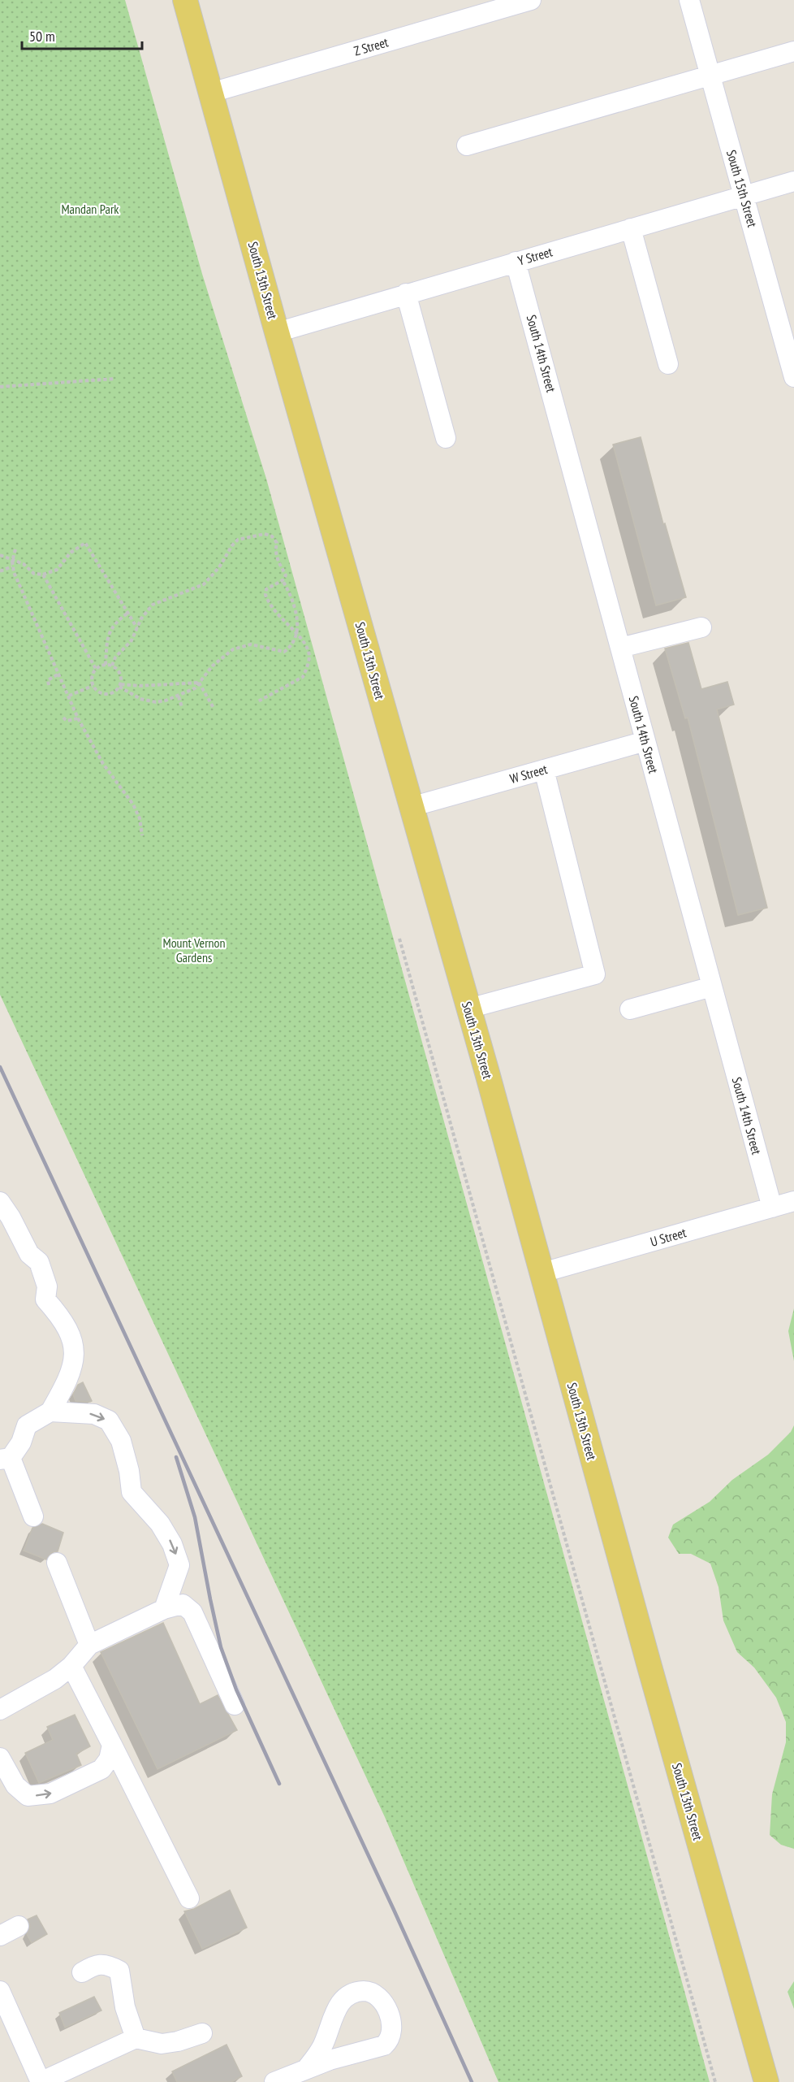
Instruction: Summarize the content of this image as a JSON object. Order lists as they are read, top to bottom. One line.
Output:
{"streets":{"main road":["South 13th Street"],"street":["Z Street","South 15th Street","Y Street","South 14th Street","W Street","U Street"]},"crossings":[["Z Street","South 13th Street"],["South 15th Street","Y Street"],["Y Street","South 13th Street"],["Y Street","South 14th Street"],["South 13th Street","W Street"],["South 13th Street","U Street"],["South 14th Street","W Street"],["South 14th Street","U Street"]],"parks":["Mandan Park","Mount Vernon Gardens"],"scale_bar":"50 m"}
